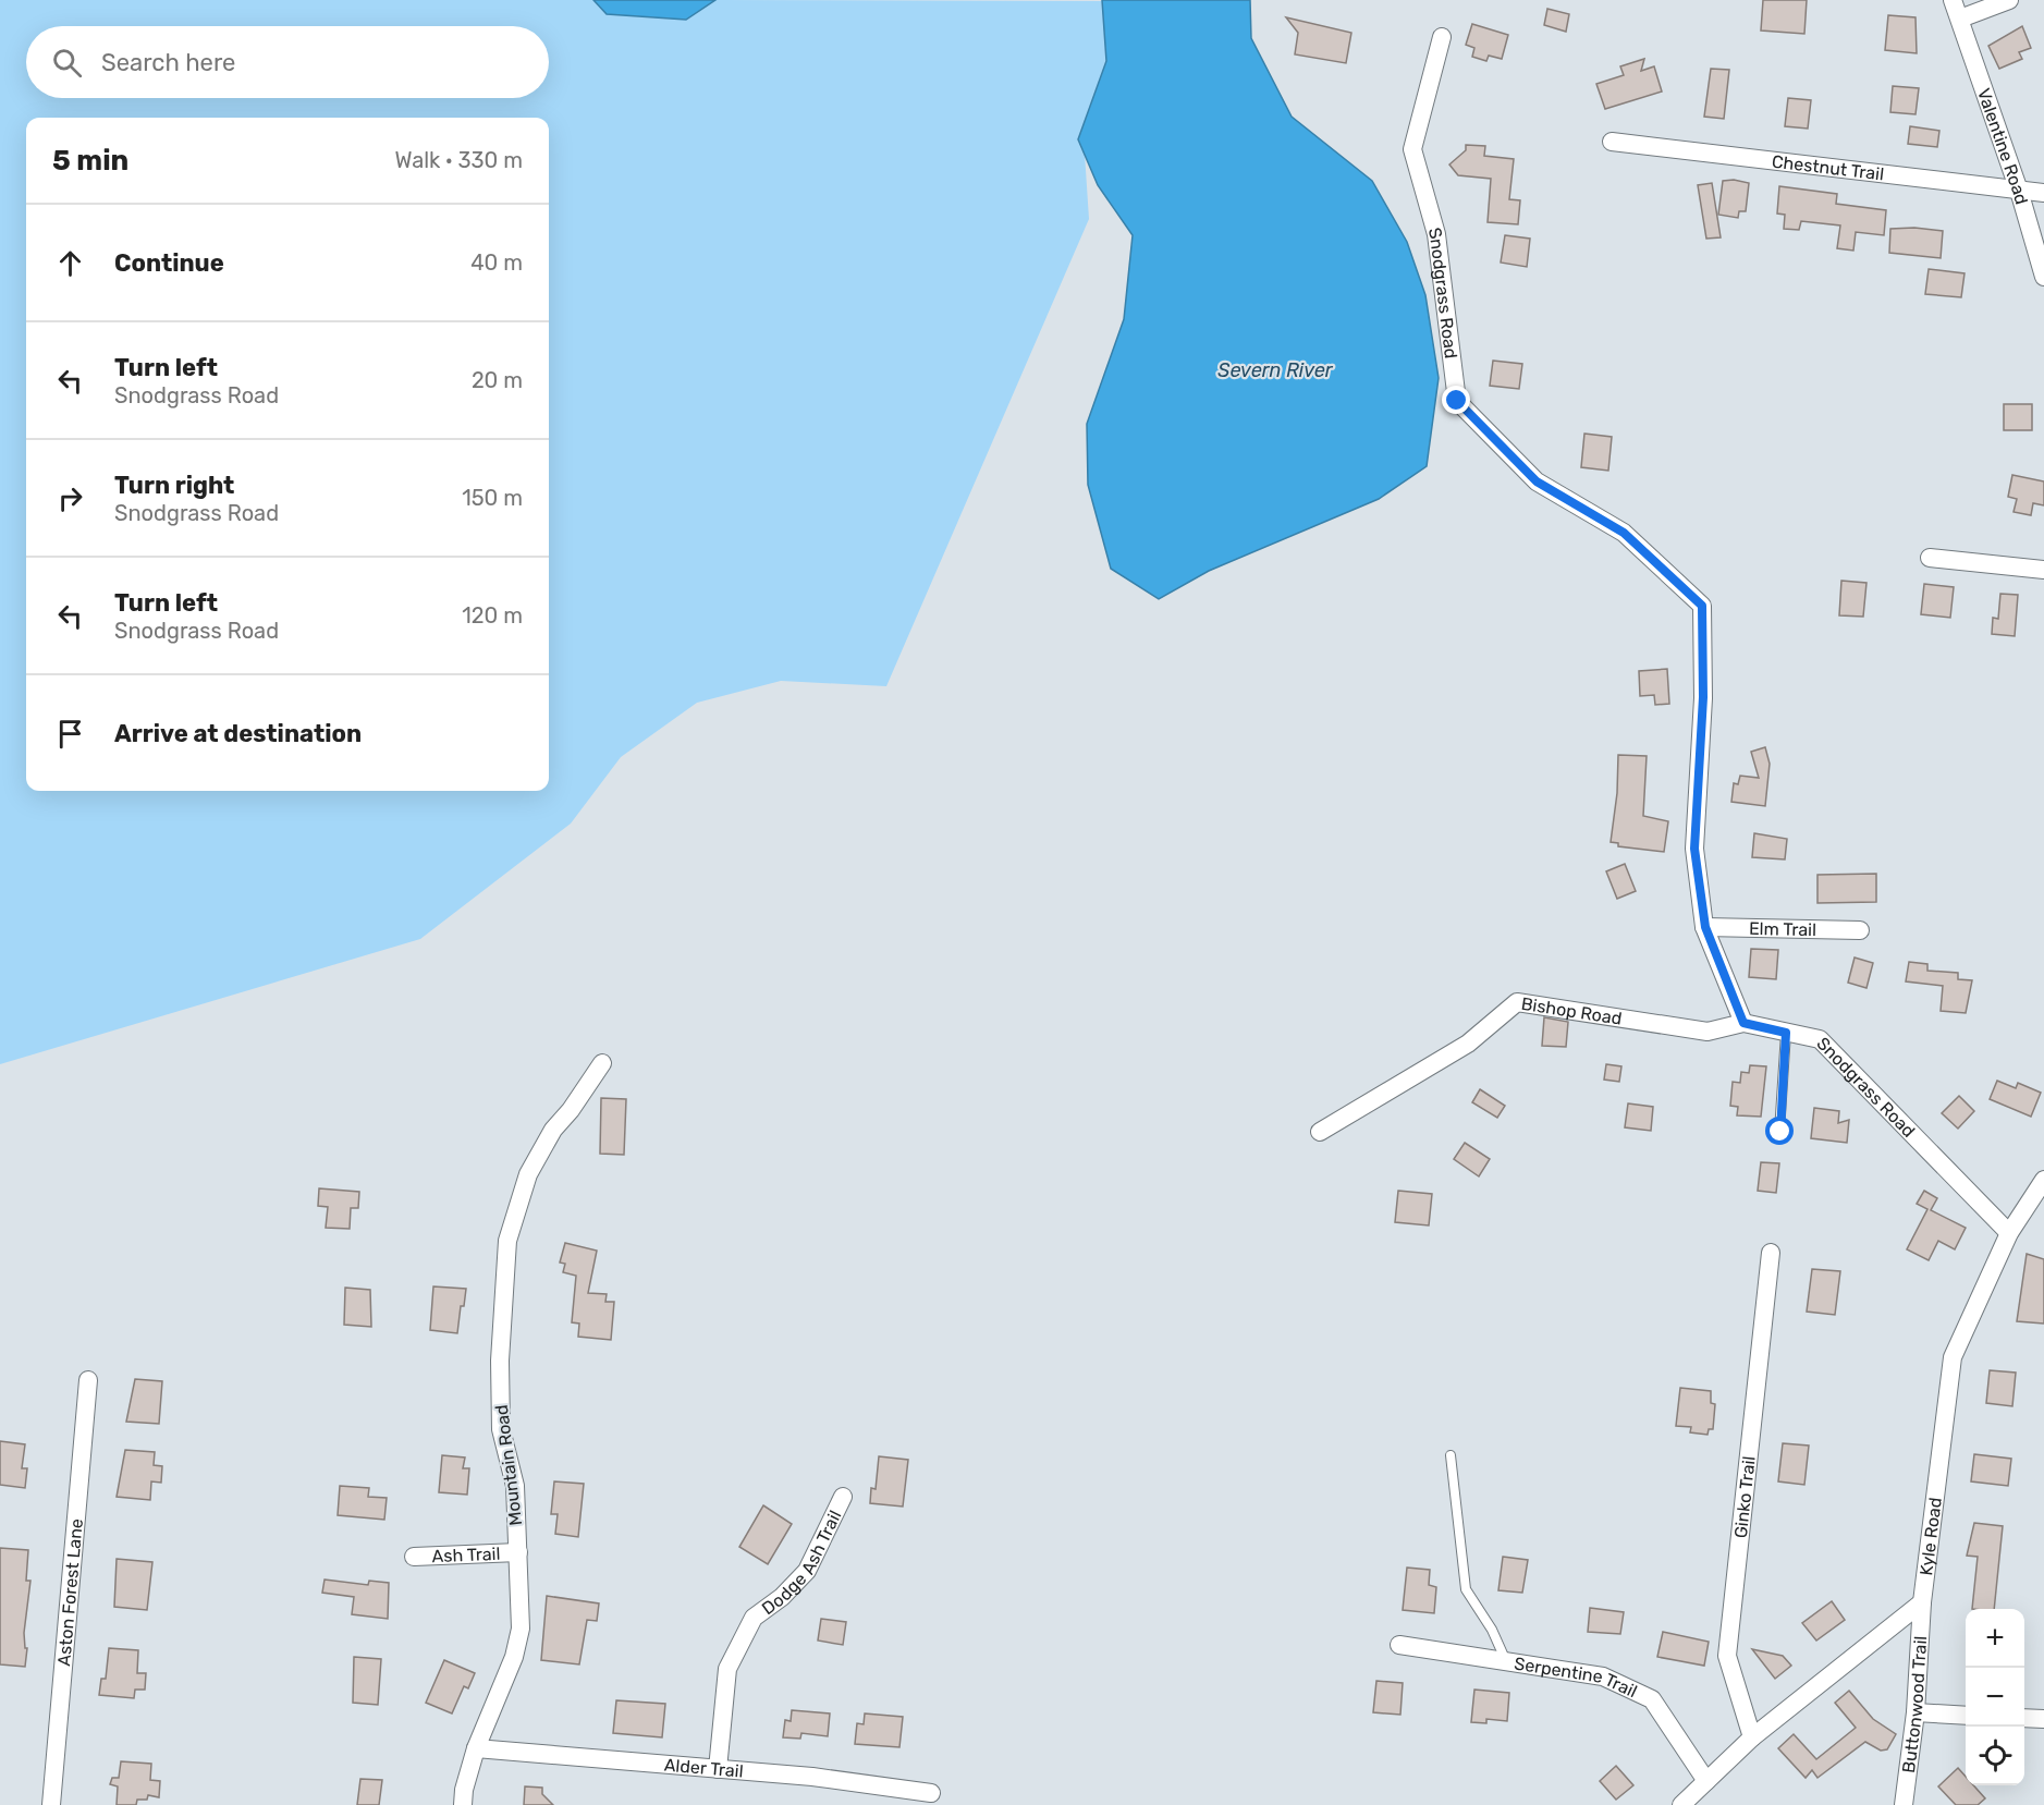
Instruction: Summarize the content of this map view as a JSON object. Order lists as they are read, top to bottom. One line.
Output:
{"streets":{"street":["Valentine Road","Chestnut Trail","Snodgrass Road","Elm Trail","Bishop Road","Mountain Road","Ginko Trail","Kyle Road","Ash Trail","Dodge Ash Trail","Aston Forest Lane","Serpentine Trail","Buttonwood Trail","Alder Trail"]},"crossings":[["Valentine Road","Chestnut Trail"],["Snodgrass Road","Elm Trail"],["Snodgrass Road","Bishop Road"],["Snodgrass Road","Kyle Road"],["Mountain Road","Ash Trail"],["Mountain Road","Alder Trail"],["Ginko Trail","Kyle Road"],["Kyle Road","Serpentine Trail"],["Kyle Road","Buttonwood Trail"],["Dodge Ash Trail","Alder Trail"]],"water":["Severn River"],"page":{"search":"Search here","heading":["5 min","Walk · 330 m"],"list":[["Continue","40 m"],["Turn left","Snodgrass Road","20 m"],["Turn right","Snodgrass Road","150 m"],["Turn left","Snodgrass Road","120 m"],"Arrive at destination"],"map_buttons":["+","−"]}}
